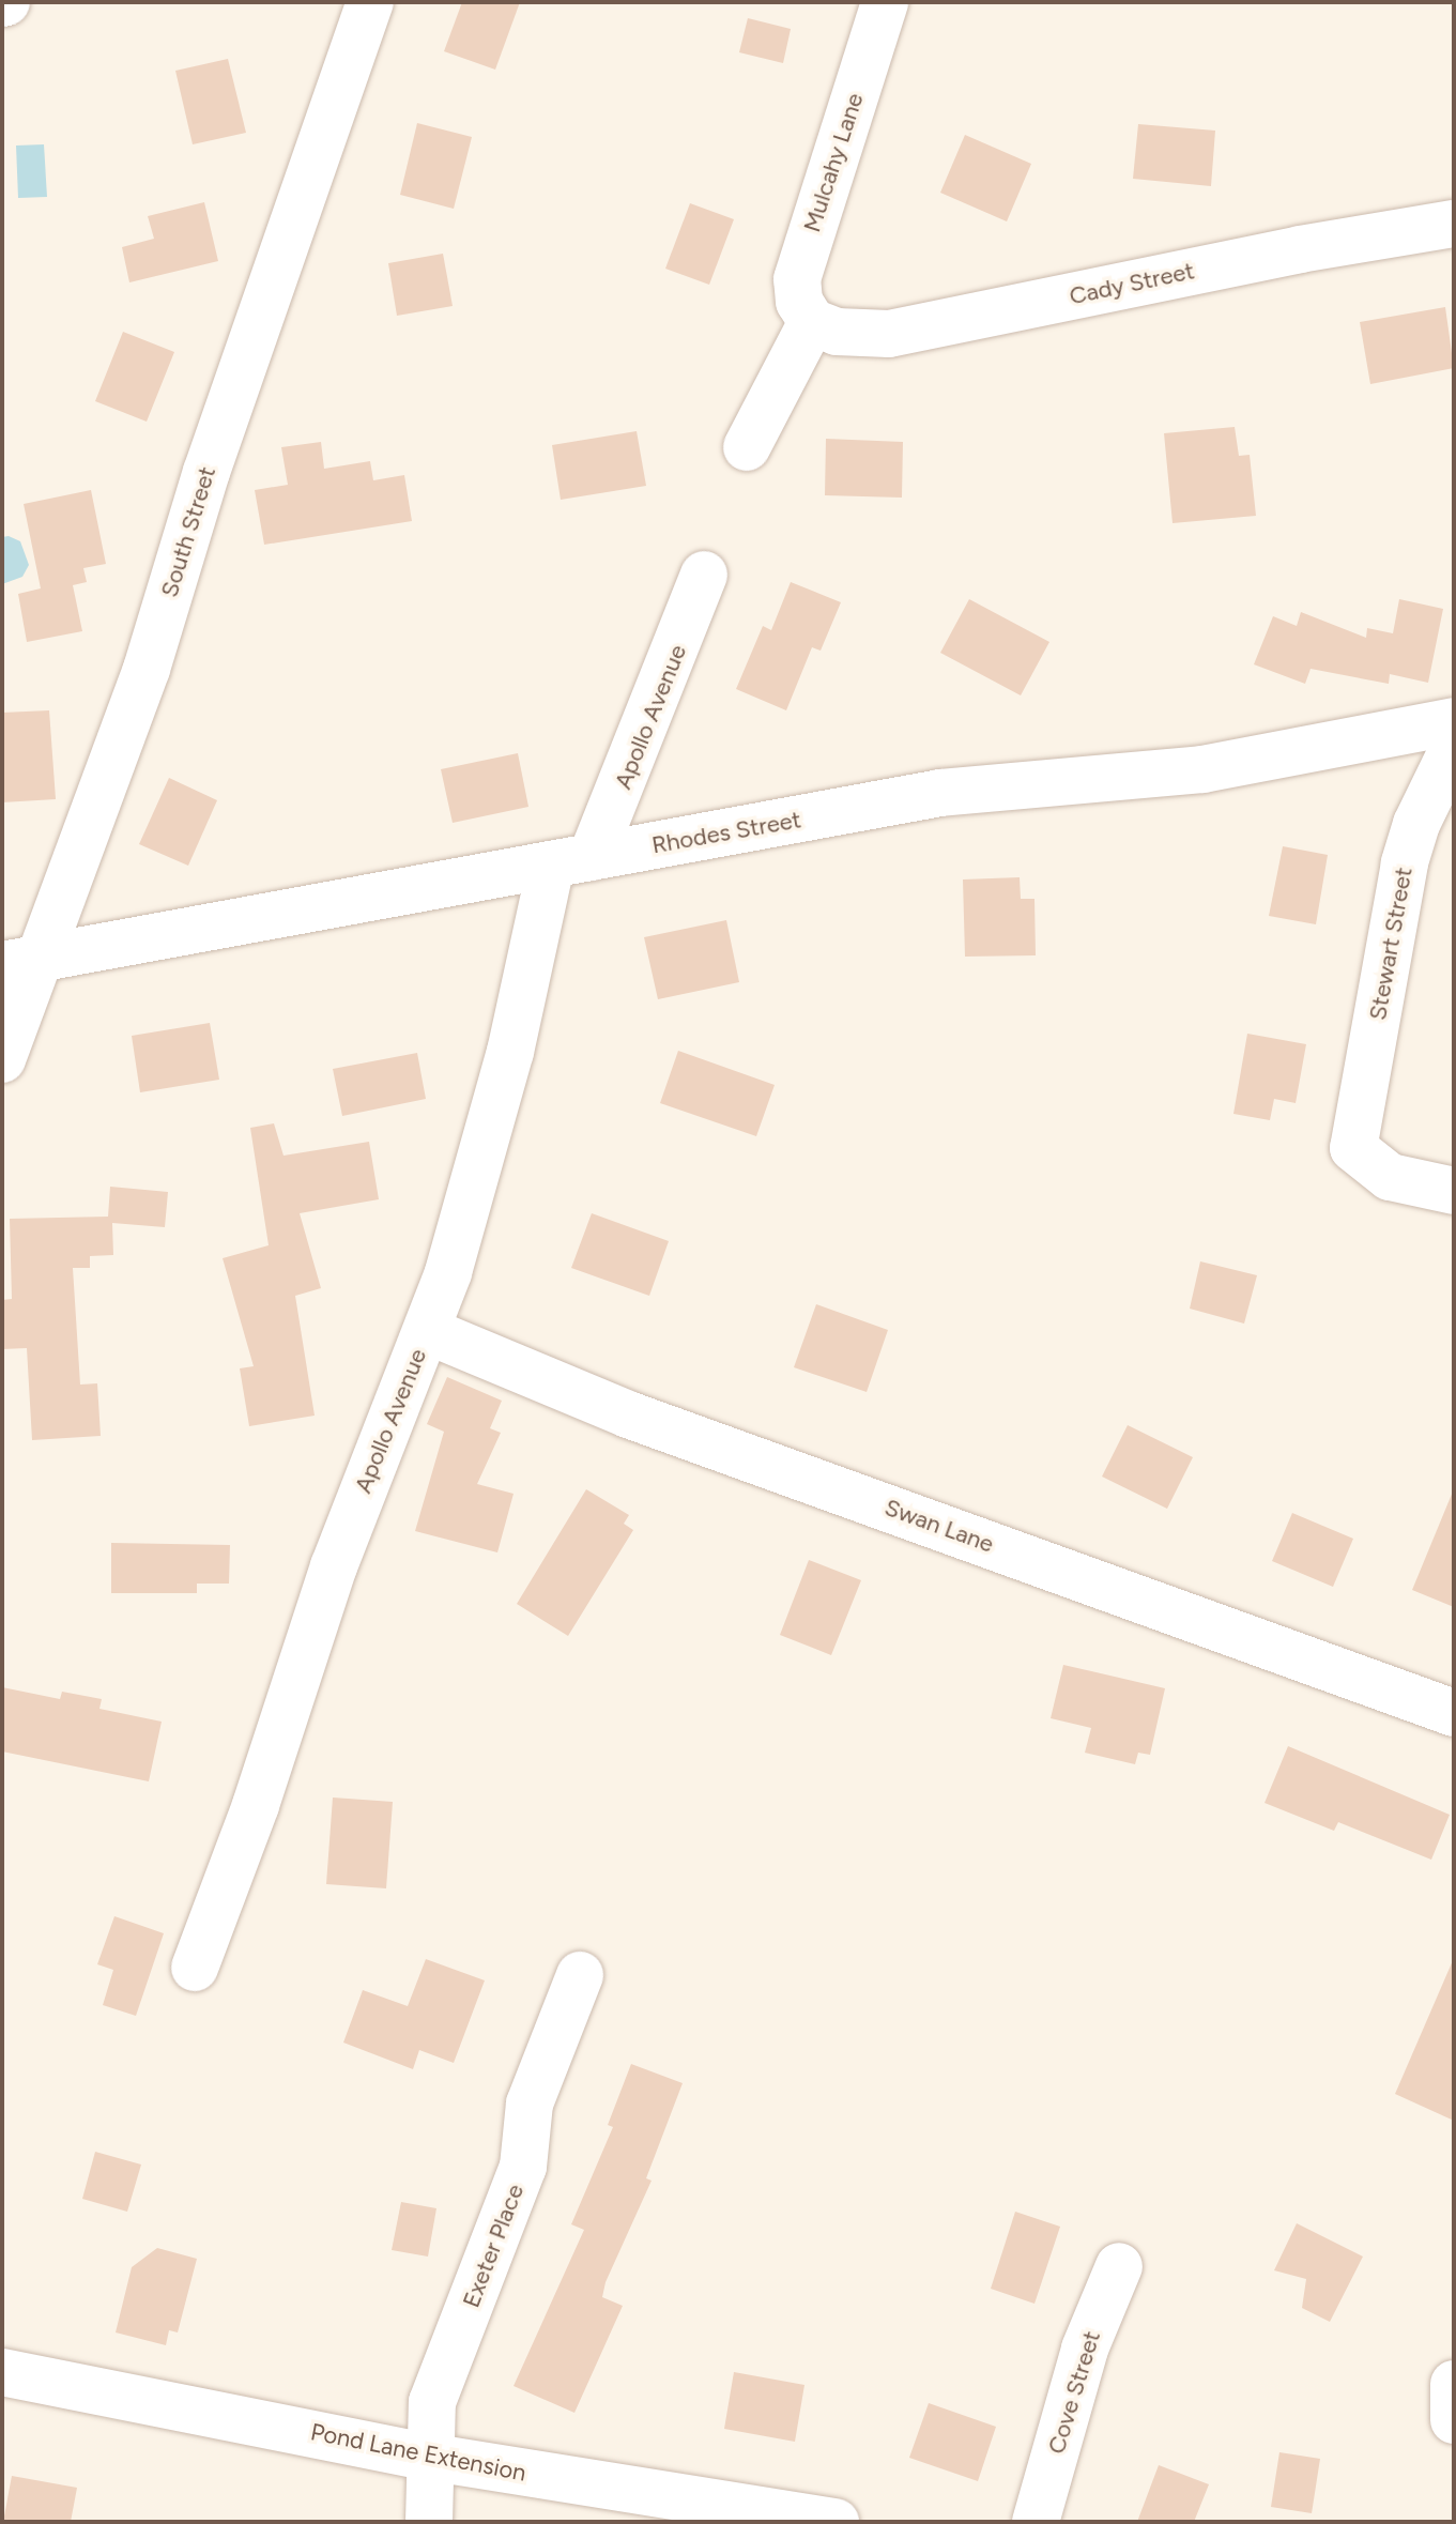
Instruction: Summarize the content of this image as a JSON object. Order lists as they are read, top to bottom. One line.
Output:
{"streets":{"street":["Mulcahy Lane","Cady Street","South Street","Apollo Avenue","Rhodes Street","Stewart Street","Swan Lane","Exeter Place","Cove Street","Pond Lane Extension"]},"crossings":[["Mulcahy Lane","Cady Street"],["South Street","Rhodes Street"],["Apollo Avenue","Rhodes Street"],["Apollo Avenue","Swan Lane"],["Exeter Place","Pond Lane Extension"]]}
